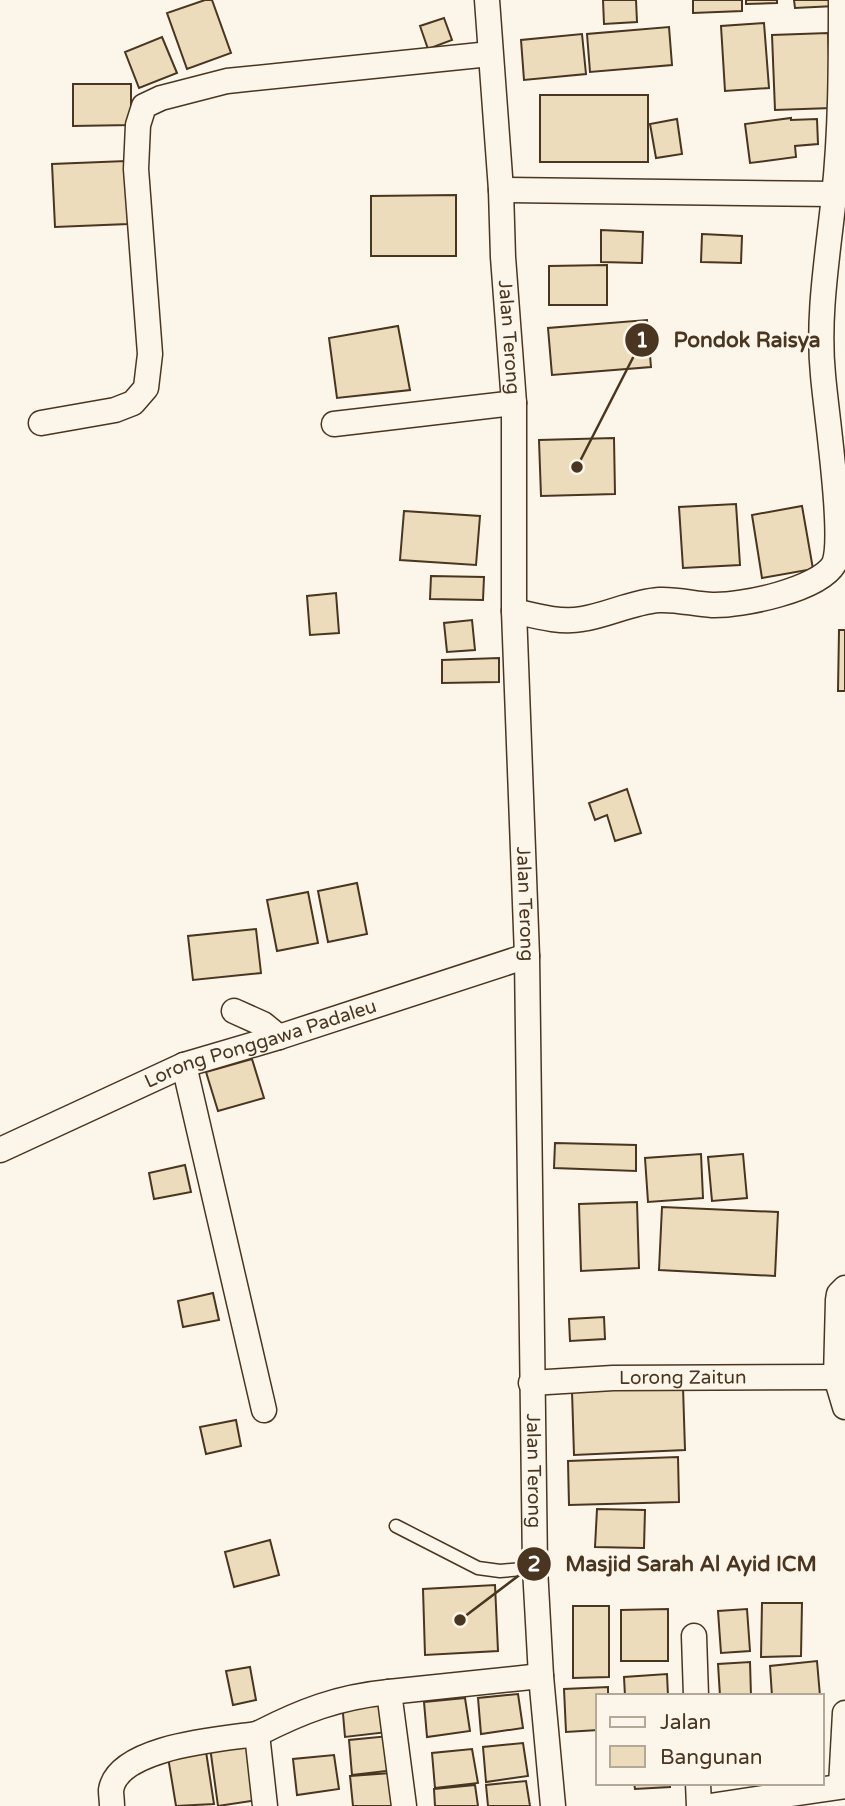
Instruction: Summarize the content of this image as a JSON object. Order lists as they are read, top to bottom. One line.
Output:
{"streets":{"street":["Jalan Terong","Lorong Ponggawa Padaleu","Lorong Zaitun"]},"crossings":[["Jalan Terong","Lorong Ponggawa Padaleu"],["Jalan Terong","Lorong Zaitun"]],"places":["Pondok Raisya","Masjid Sarah Al Ayid ICM"],"legend":["Jalan","Bangunan"]}
